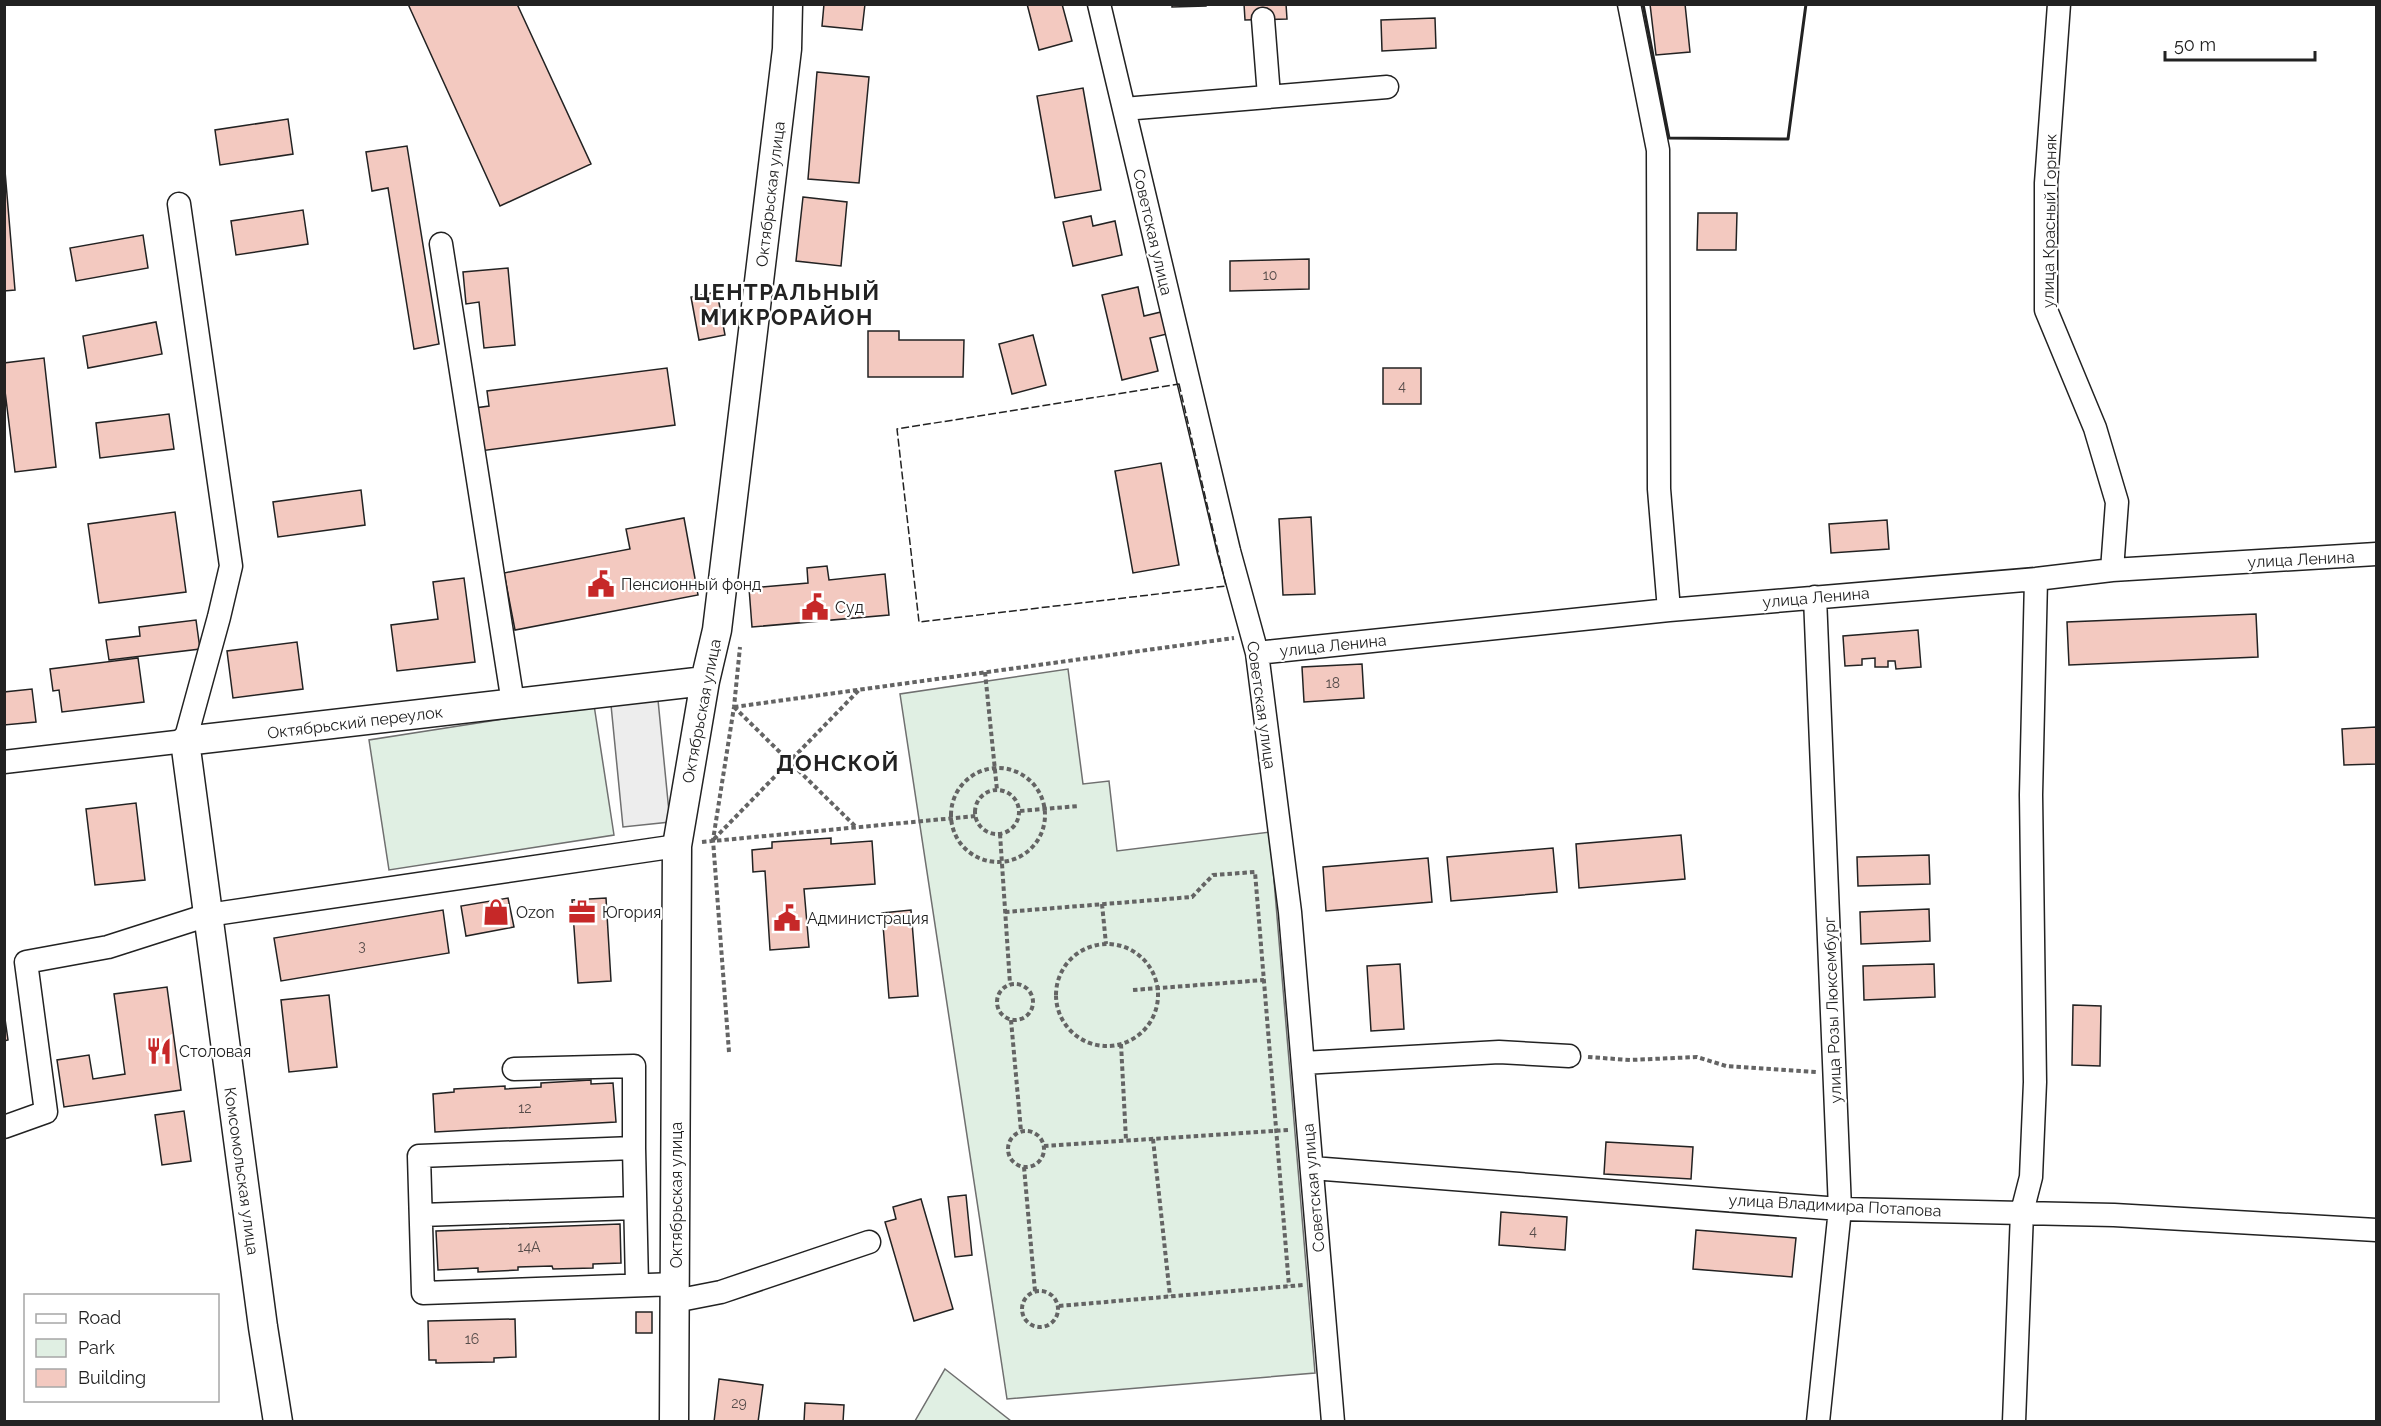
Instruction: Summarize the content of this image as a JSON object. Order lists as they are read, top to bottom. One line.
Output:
{"streets":{"main road":["Октябрьская улица","Октябрьский переулок","Комсомольская улица"],"street":["улица Красный Горняк","Советская улица","улица Ленина","улица Розы Люксембург","улица Владимира Потапова"]},"crossings":[["Октябрьская улица","Октябрьский переулок"],["улица Красный Горняк","улица Ленина"],["Советская улица","улица Ленина"],["Советская улица","улица Владимира Потапова"],["улица Ленина","улица Розы Люксембург"],["Октябрьский переулок","Комсомольская улица"],["улица Розы Люксембург","улица Владимира Потапова"]],"districts":["ЦЕНТРАЛЬНЫЙ МИКРОРАЙОН","ДОНСКОЙ"],"places":{"public building":["Пенсионный фонд","Суд","Администрация"],"shop":["Ozon"],"office":["Югория"],"restaurant":["Столовая"]},"house_numbers":["10","4","18","3","12","4","14А","16","29"],"legend":["Road","Park","Building"],"scale_bar":"50 m"}
